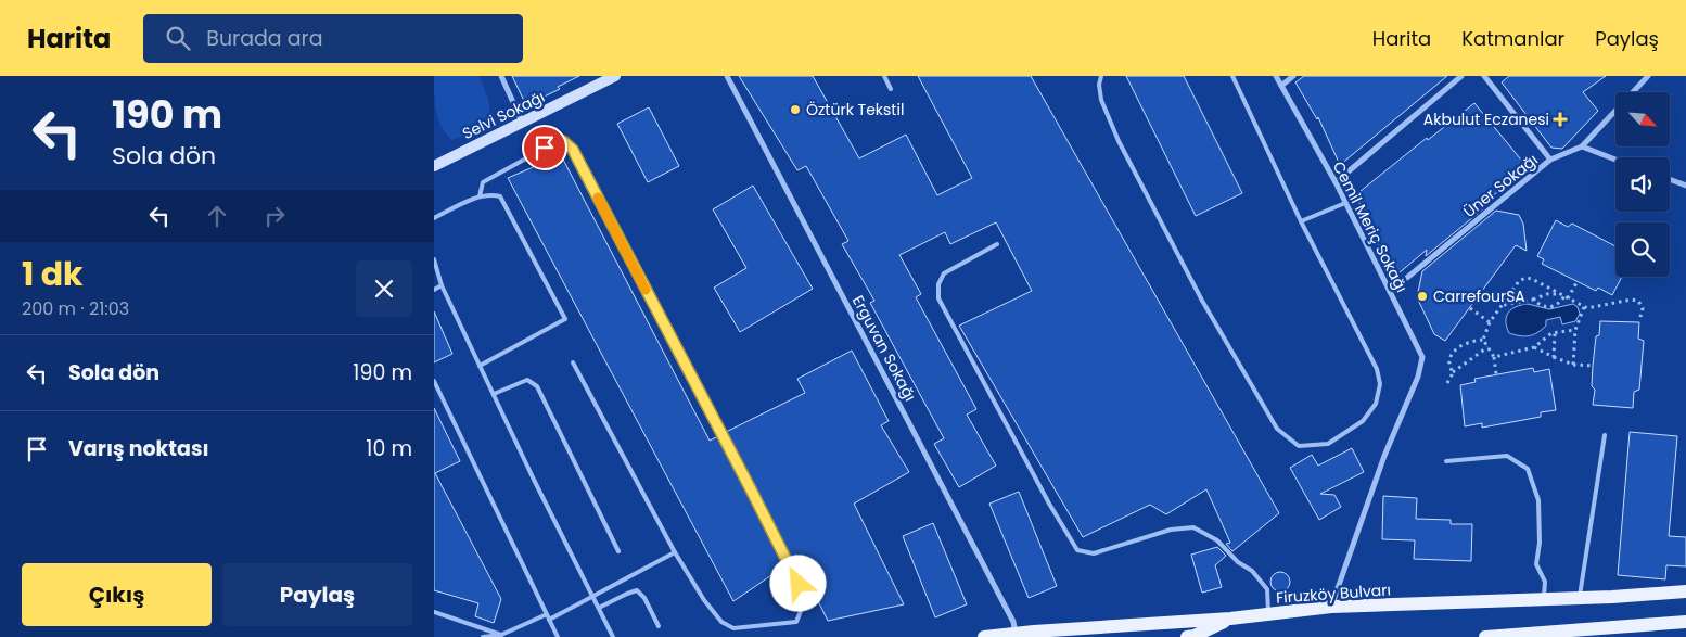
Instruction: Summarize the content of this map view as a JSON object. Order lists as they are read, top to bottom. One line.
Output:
{"streets":{"main road":["Firuzköy Bulvarı"],"street":["Selvi Sokağı","Üner Sokağı","Cemil Meriç Sokağı","Erguvan Sokağı"]},"crossings":[["Üner Sokağı","Cemil Meriç Sokağı"],["Cemil Meriç Sokağı","Firuzköy Bulvarı"],["Erguvan Sokağı","Firuzköy Bulvarı"]],"places":{"other":["Öztürk Tekstil","CarrefourSA"],"health":["Akbulut Eczanesi"]},"north":"bottom right","page":{"header":"Harita","search":"Burada ara","nav":["Harita","Katmanlar","Paylaş"],"turn":["190 m","Sola dön"],"heading":["1 dk","200 m · 21:03"],"list":[{"name":"Sola dön","value":"190 m"},{"name":"Varış noktası","value":"10 m"}],"buttons":["Çıkış","Paylaş"]}}
